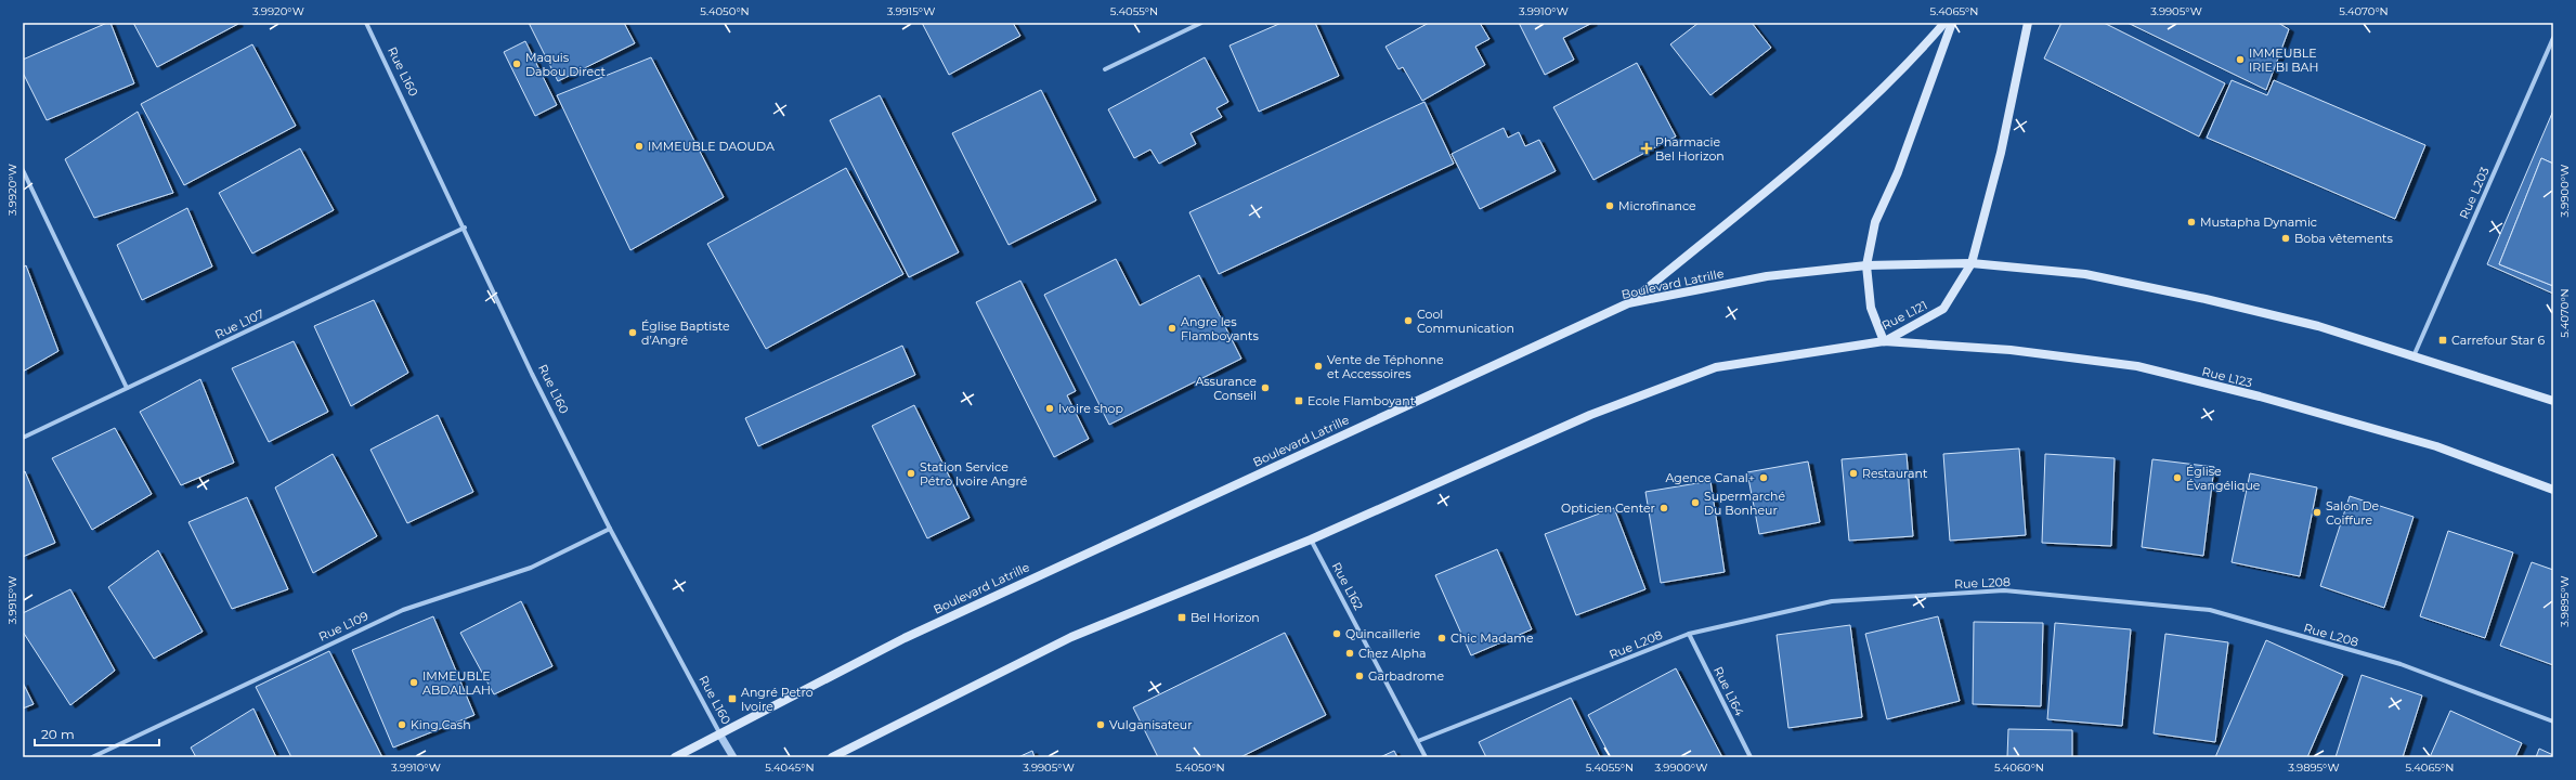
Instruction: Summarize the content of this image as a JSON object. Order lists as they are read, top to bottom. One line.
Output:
{"streets":{"main road":["Boulevard Latrille","Rue L121","Rue L123"],"street":["Rue L160","Rue L203","Rue L107","Rue L208","Rue L162","Rue L109","Rue L164"]},"crossings":[["Rue L160","Boulevard Latrille"],["Rue L160","Rue L107"],["Rue L160","Rue L109"],["Boulevard Latrille","Rue L121"],["Rue L121","Rue L123"],["Rue L208","Rue L162"],["Rue L208","Rue L164"]],"places":{"other":["IMMEUBLE IRIE BI BAH","Maquis Dabou Direct","IMMEUBLE DAOUDA","Microfinance","Mustapha Dynamic","Boba vêtements","Cool Communication","Angre les Flamboyants","Église Baptiste d’Angré","Vente de Téphonne et Accessoires","Assurance Conseil","Ivoire shop","Station Service Pétro Ivoire Angré","Restaurant","Agence Canal+","Église Évangélique","Supermarché Du Bonheur","Opticien Center","Salon De Coiffure","Quincaillerie","Chic Madame","Chez Alpha","Garbadrome","IMMEUBLE ABDALLAH","King Cash","Vulganisateur"],"health":["Pharmacie Bel Horizon"],"transit":["Carrefour Star 6","Ecole Flamboyant","Bel Horizon","Angré Petro Ivoire"]},"scale_bar":"20 m","coordinates":["3.9920°W","5.4050°N","3.9915°W","5.4055°N","3.9910°W","5.4065°N","3.9905°W","5.4070°N","3.9900°W","3.9895°W","5.4045°N","5.4060°N"]}
